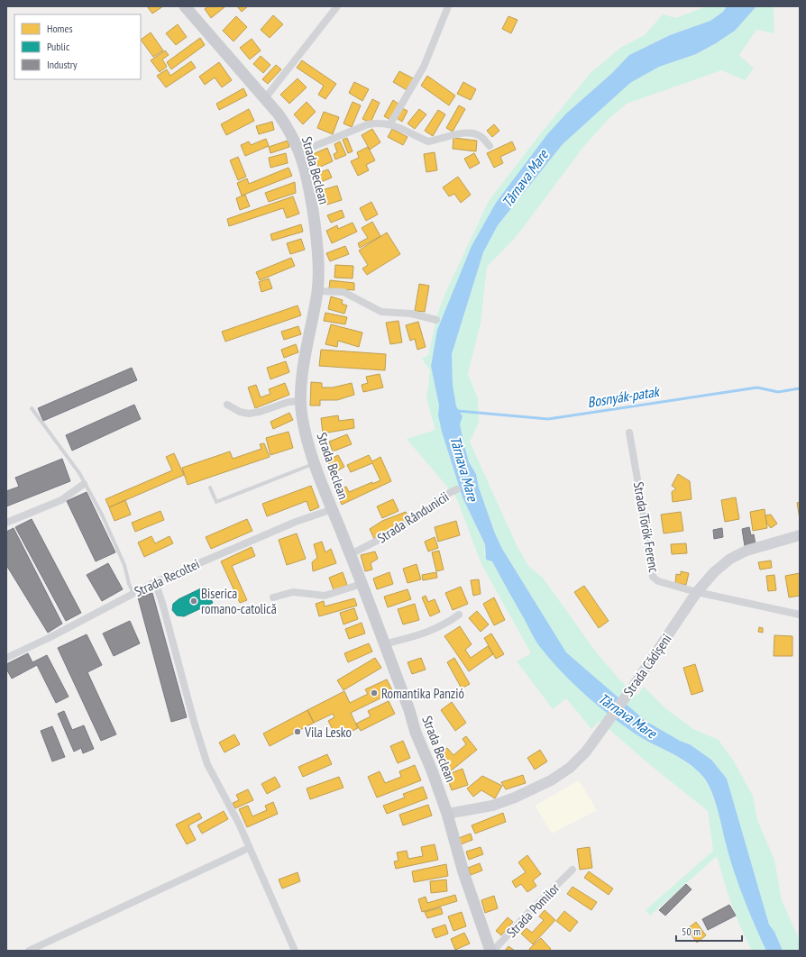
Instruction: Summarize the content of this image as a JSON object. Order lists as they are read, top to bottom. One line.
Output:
{"streets":{"main road":["Strada Beclean","Strada Cădișeni"],"street":["Strada Rândunicii","Strada Török Ferenc","Strada Recoltei","Strada Pomilor"]},"crossings":[["Strada Beclean","Strada Rândunicii"],["Strada Beclean","Strada Recoltei"],["Strada Beclean","Strada Cădișeni"],["Strada Beclean","Strada Pomilor"],["Strada Török Ferenc","Strada Cădișeni"]],"water":["Târnava Mare","Bosnyák-patak"],"places":["Biserica romano-catolică","Romantika Panzió","Vila Lesko"],"legend":["Homes","Public","Industry"],"scale_bar":"50 m"}
